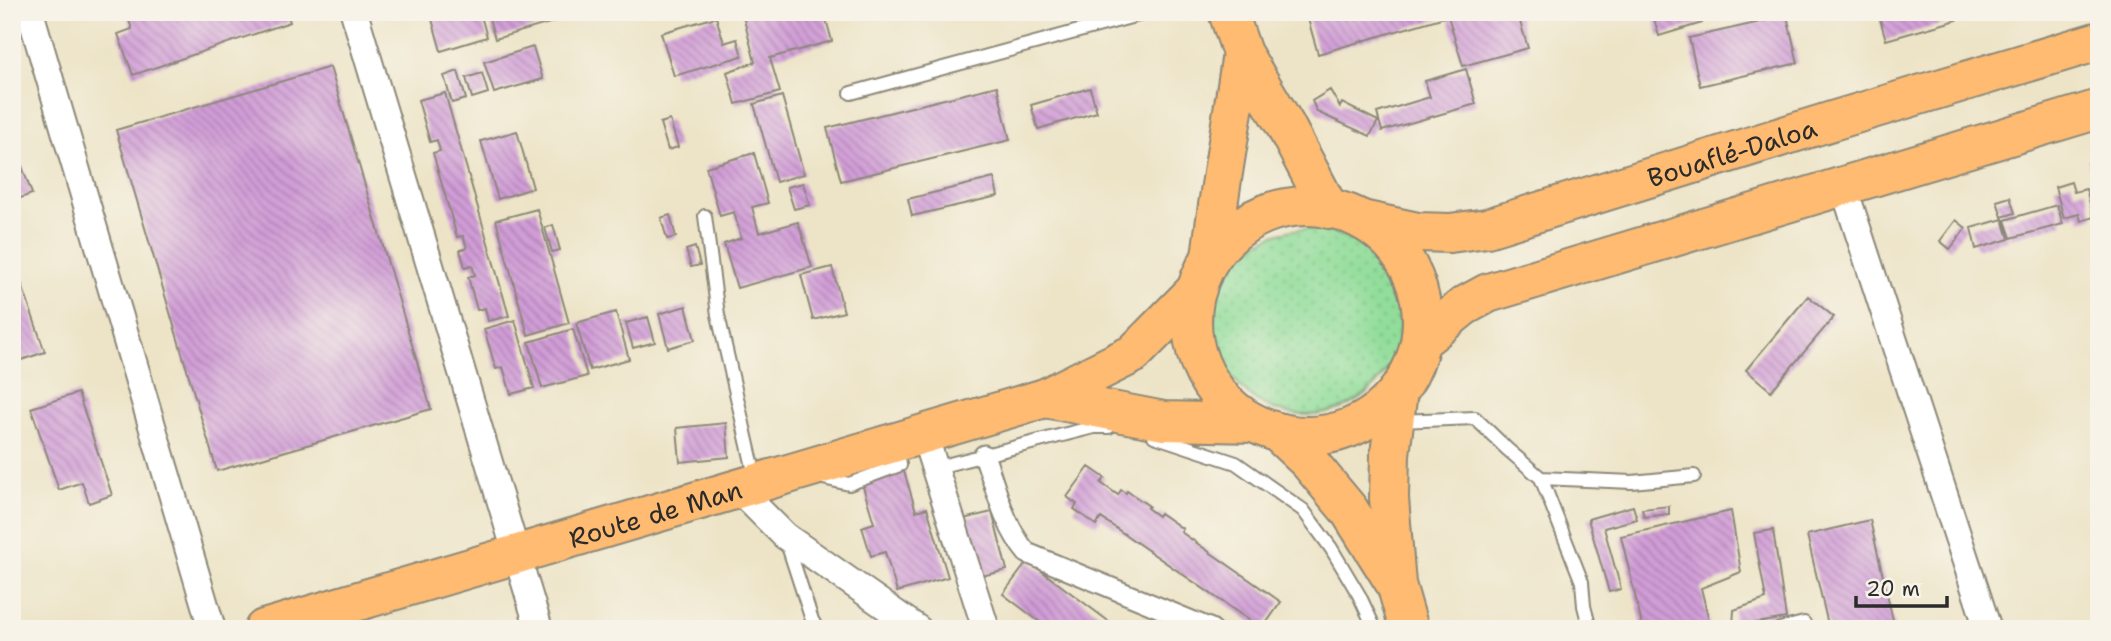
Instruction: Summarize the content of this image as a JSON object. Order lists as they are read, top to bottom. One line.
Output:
{"streets":{"main road":["Bouaflé-Daloa","Route de Man"]},"crossings":[["Bouaflé-Daloa","Route de Man"]],"scale_bar":"20 m"}
